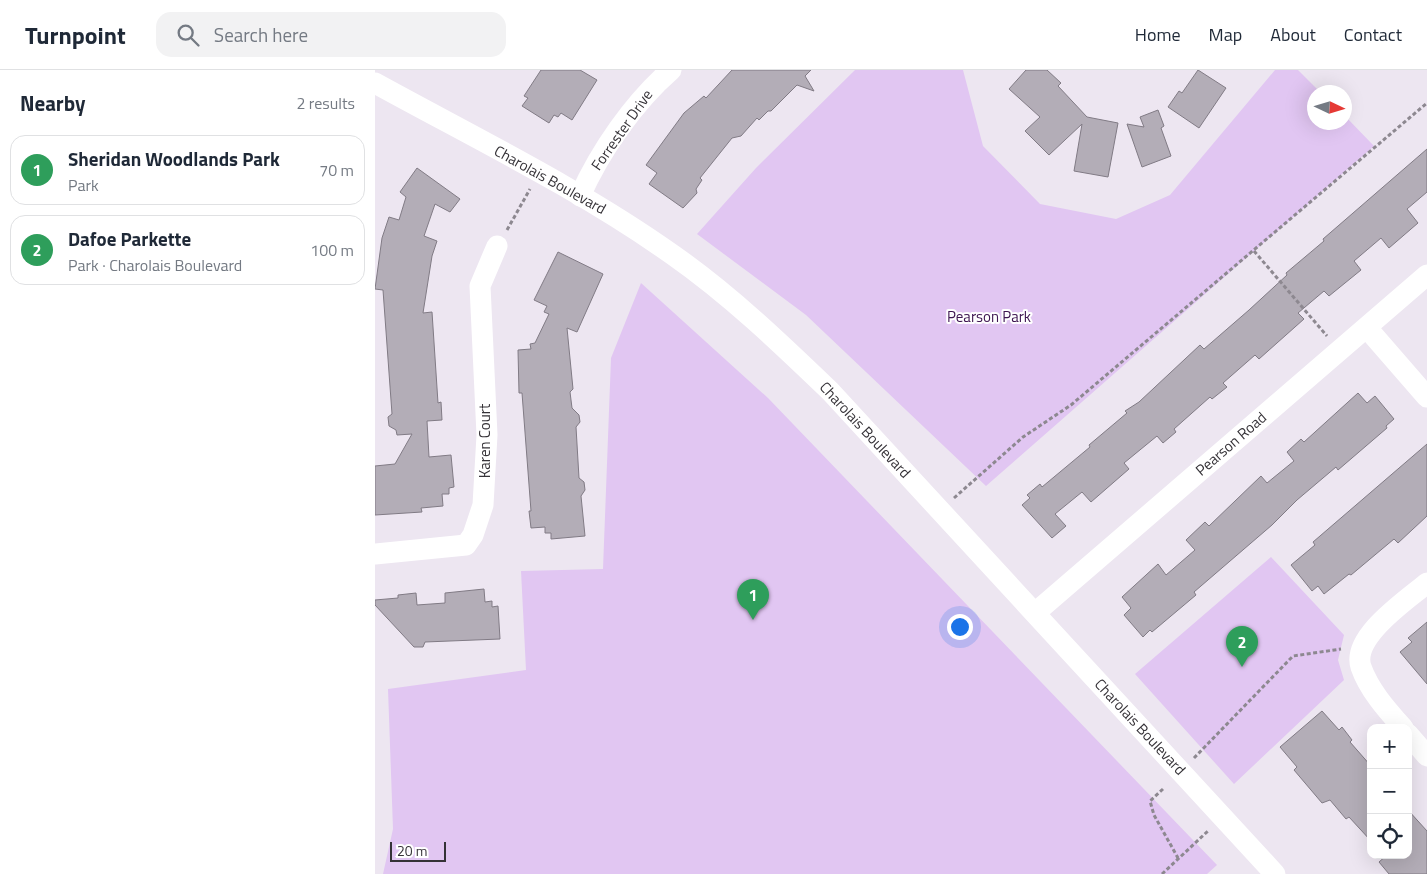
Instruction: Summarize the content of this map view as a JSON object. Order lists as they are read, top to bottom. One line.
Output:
{"streets":{"street":["Forrester Drive","Charolais Boulevard","Karen Court","Pearson Road"]},"crossings":[["Forrester Drive","Charolais Boulevard"],["Charolais Boulevard","Pearson Road"]],"parks":["Pearson Park"],"scale_bar":"20 m","north":"right","page":{"header":"Turnpoint","search":"Search here","nav":["Home","Map","About","Contact"],"heading":["Nearby","2 results"],"list":[{"mark":"1","name":"Sheridan Woodlands Park","note":"Park","value":"70 m"},{"mark":"2","name":"Dafoe Parkette","note":"Park · Charolais Boulevard","value":"100 m"}],"pins":["1","2"],"map_buttons":["+","−"],"scale":"20 m"}}
